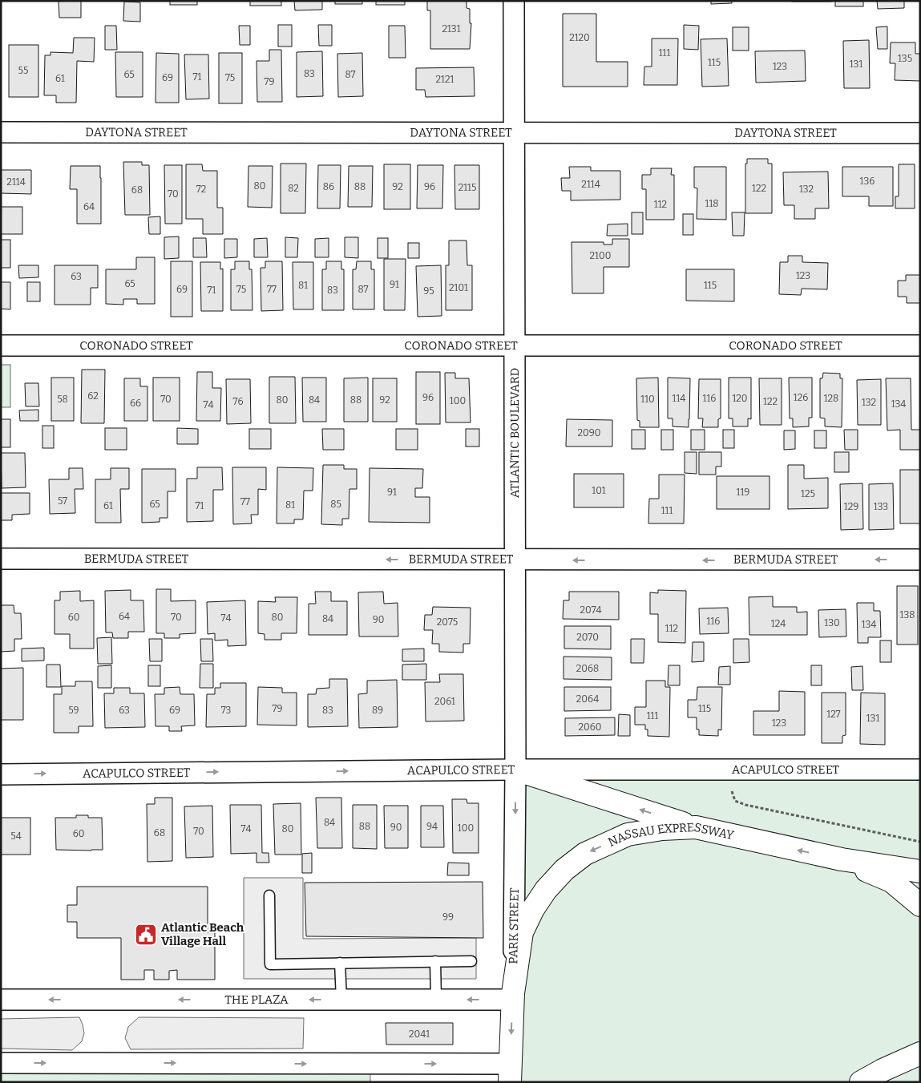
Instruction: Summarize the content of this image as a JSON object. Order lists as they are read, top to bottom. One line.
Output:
{"streets":{"highway":["NASSAU EXPRESSWAY","PARK STREET"],"street":["DAYTONA STREET","CORONADO STREET","ATLANTIC BOULEVARD","BERMUDA STREET","ACAPULCO STREET","THE PLAZA"]},"crossings":[["DAYTONA STREET","ATLANTIC BOULEVARD"],["CORONADO STREET","ATLANTIC BOULEVARD"],["ATLANTIC BOULEVARD","BERMUDA STREET"],["ATLANTIC BOULEVARD","ACAPULCO STREET"],["ATLANTIC BOULEVARD","PARK STREET"],["ACAPULCO STREET","PARK STREET"],["NASSAU EXPRESSWAY","PARK STREET"],["NASSAU EXPRESSWAY","THE PLAZA"],["PARK STREET","THE PLAZA"]],"one_way":["BERMUDA STREET","ACAPULCO STREET","NASSAU EXPRESSWAY","PARK STREET"],"places":{"public building":["Atlantic Beach Village Hall"]},"house_numbers":["2131","2120","111","135","115","131","123","55","83","65","87","71","69","75","61","2121","79","136","2114","2114","80","86","88","92","96","2115","82","122","72","132","68","70","118","112","64","2100","123","63","65","91","81","115","2101","69","75","77","87","71","83","95","62","96","126","114","116","120","128","58","70","110","80","84","88","92","100","76","122","132","66","134","74","2090","101","91","119","125","57","77","65","85","81","61","71","129","133","111","2074","138","64","60","70","80","74","84","90","116","2075","130","124","134","112","2070","2068","2064","2061","79","115","59","63","69","73","83","89","127","111","131","123","2060","84","88","94","90","100","74","80","70","68","60","54","99","2041"]}
